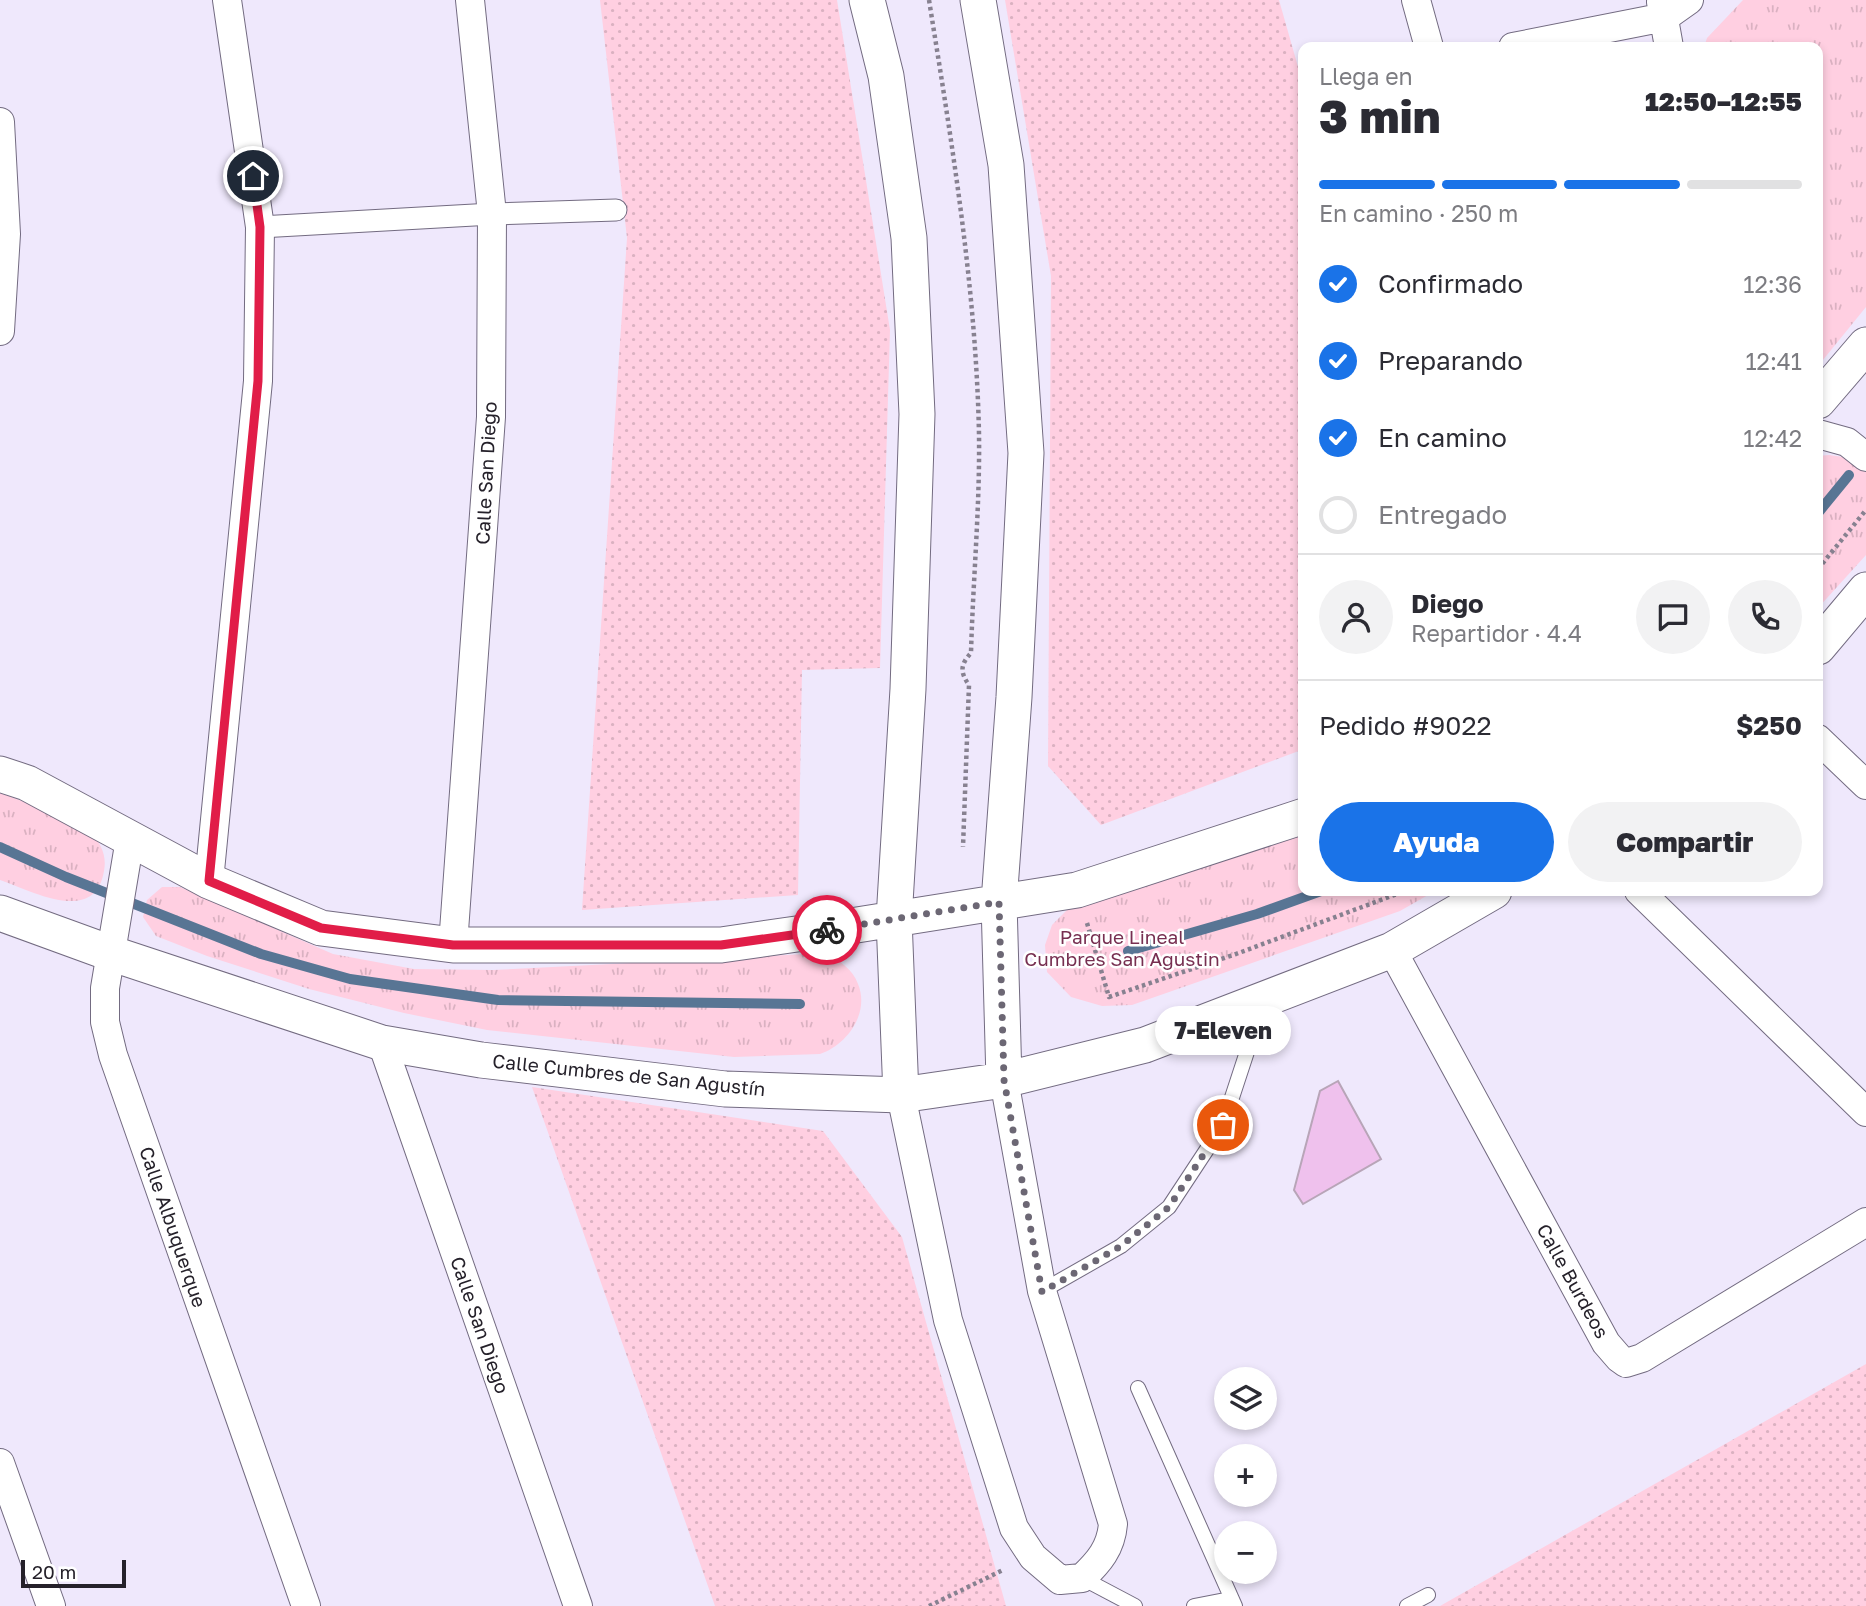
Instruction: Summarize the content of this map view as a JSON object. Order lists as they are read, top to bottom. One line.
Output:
{"streets":{"street":["Calle San Diego","Calle Cumbres de San Agustín","Calle Albuquerque","Calle Burdeos"]},"crossings":[["Calle San Diego","Calle Cumbres de San Agustín"],["Calle Cumbres de San Agustín","Calle Albuquerque"],["Calle Cumbres de San Agustín","Calle Burdeos"]],"parks":["Parque Lineal Cumbres San Agustin"],"places":["7-Eleven"],"scale_bar":"20 m","page":{"heading":["3 min","Llega en","12:50–12:55"],"panel":["Diego","Repartidor · 4.4","Pedido #9022","$250"],"bar":"En camino · 250 m","list":[["Confirmado","12:36"],["Preparando","12:41"],["En camino","12:42"],"Entregado"],"buttons":["Ayuda","Compartir"],"bubble":"7-Eleven","map_buttons":["+","−"],"scale":"20 m"}}
